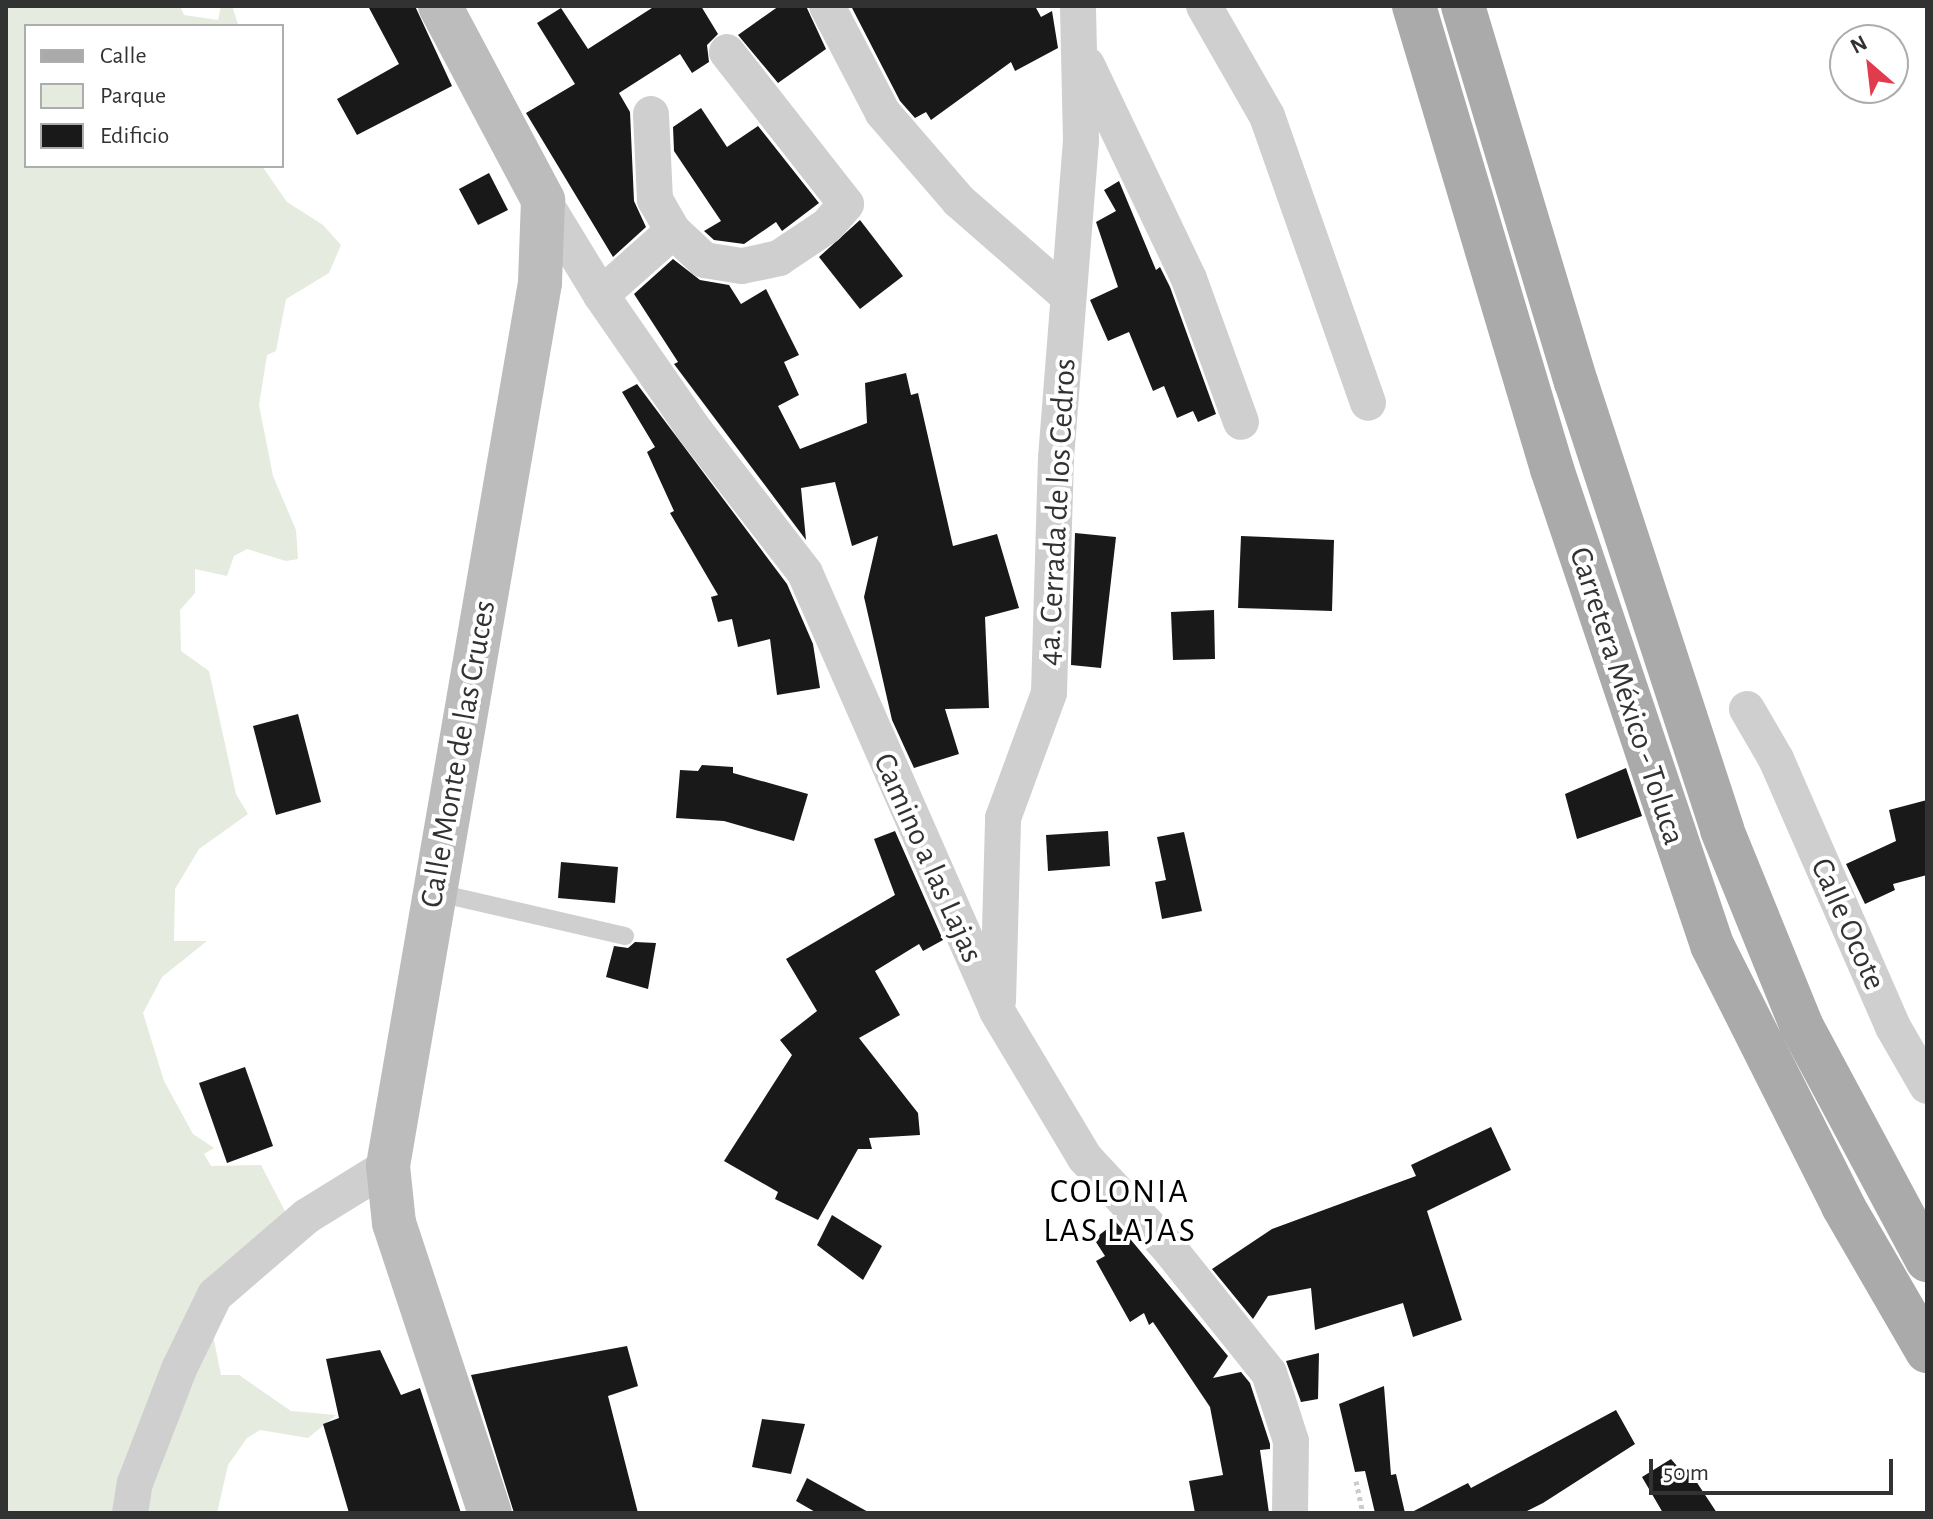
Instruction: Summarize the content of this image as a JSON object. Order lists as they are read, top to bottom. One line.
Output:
{"streets":{"main road":["Carretera México - Toluca"],"street":["4a. Cerrada de los Cedros","Calle Monte de las Cruces","Camino a las Lajas","Calle Ocote"]},"crossings":[["4a. Cerrada de los Cedros","Camino a las Lajas"],["Calle Monte de las Cruces","Camino a las Lajas"]],"districts":["COLONIA LAS LAJAS"],"legend":["Calle","Parque","Edificio"],"scale_bar":"50 m","north":"top left"}
